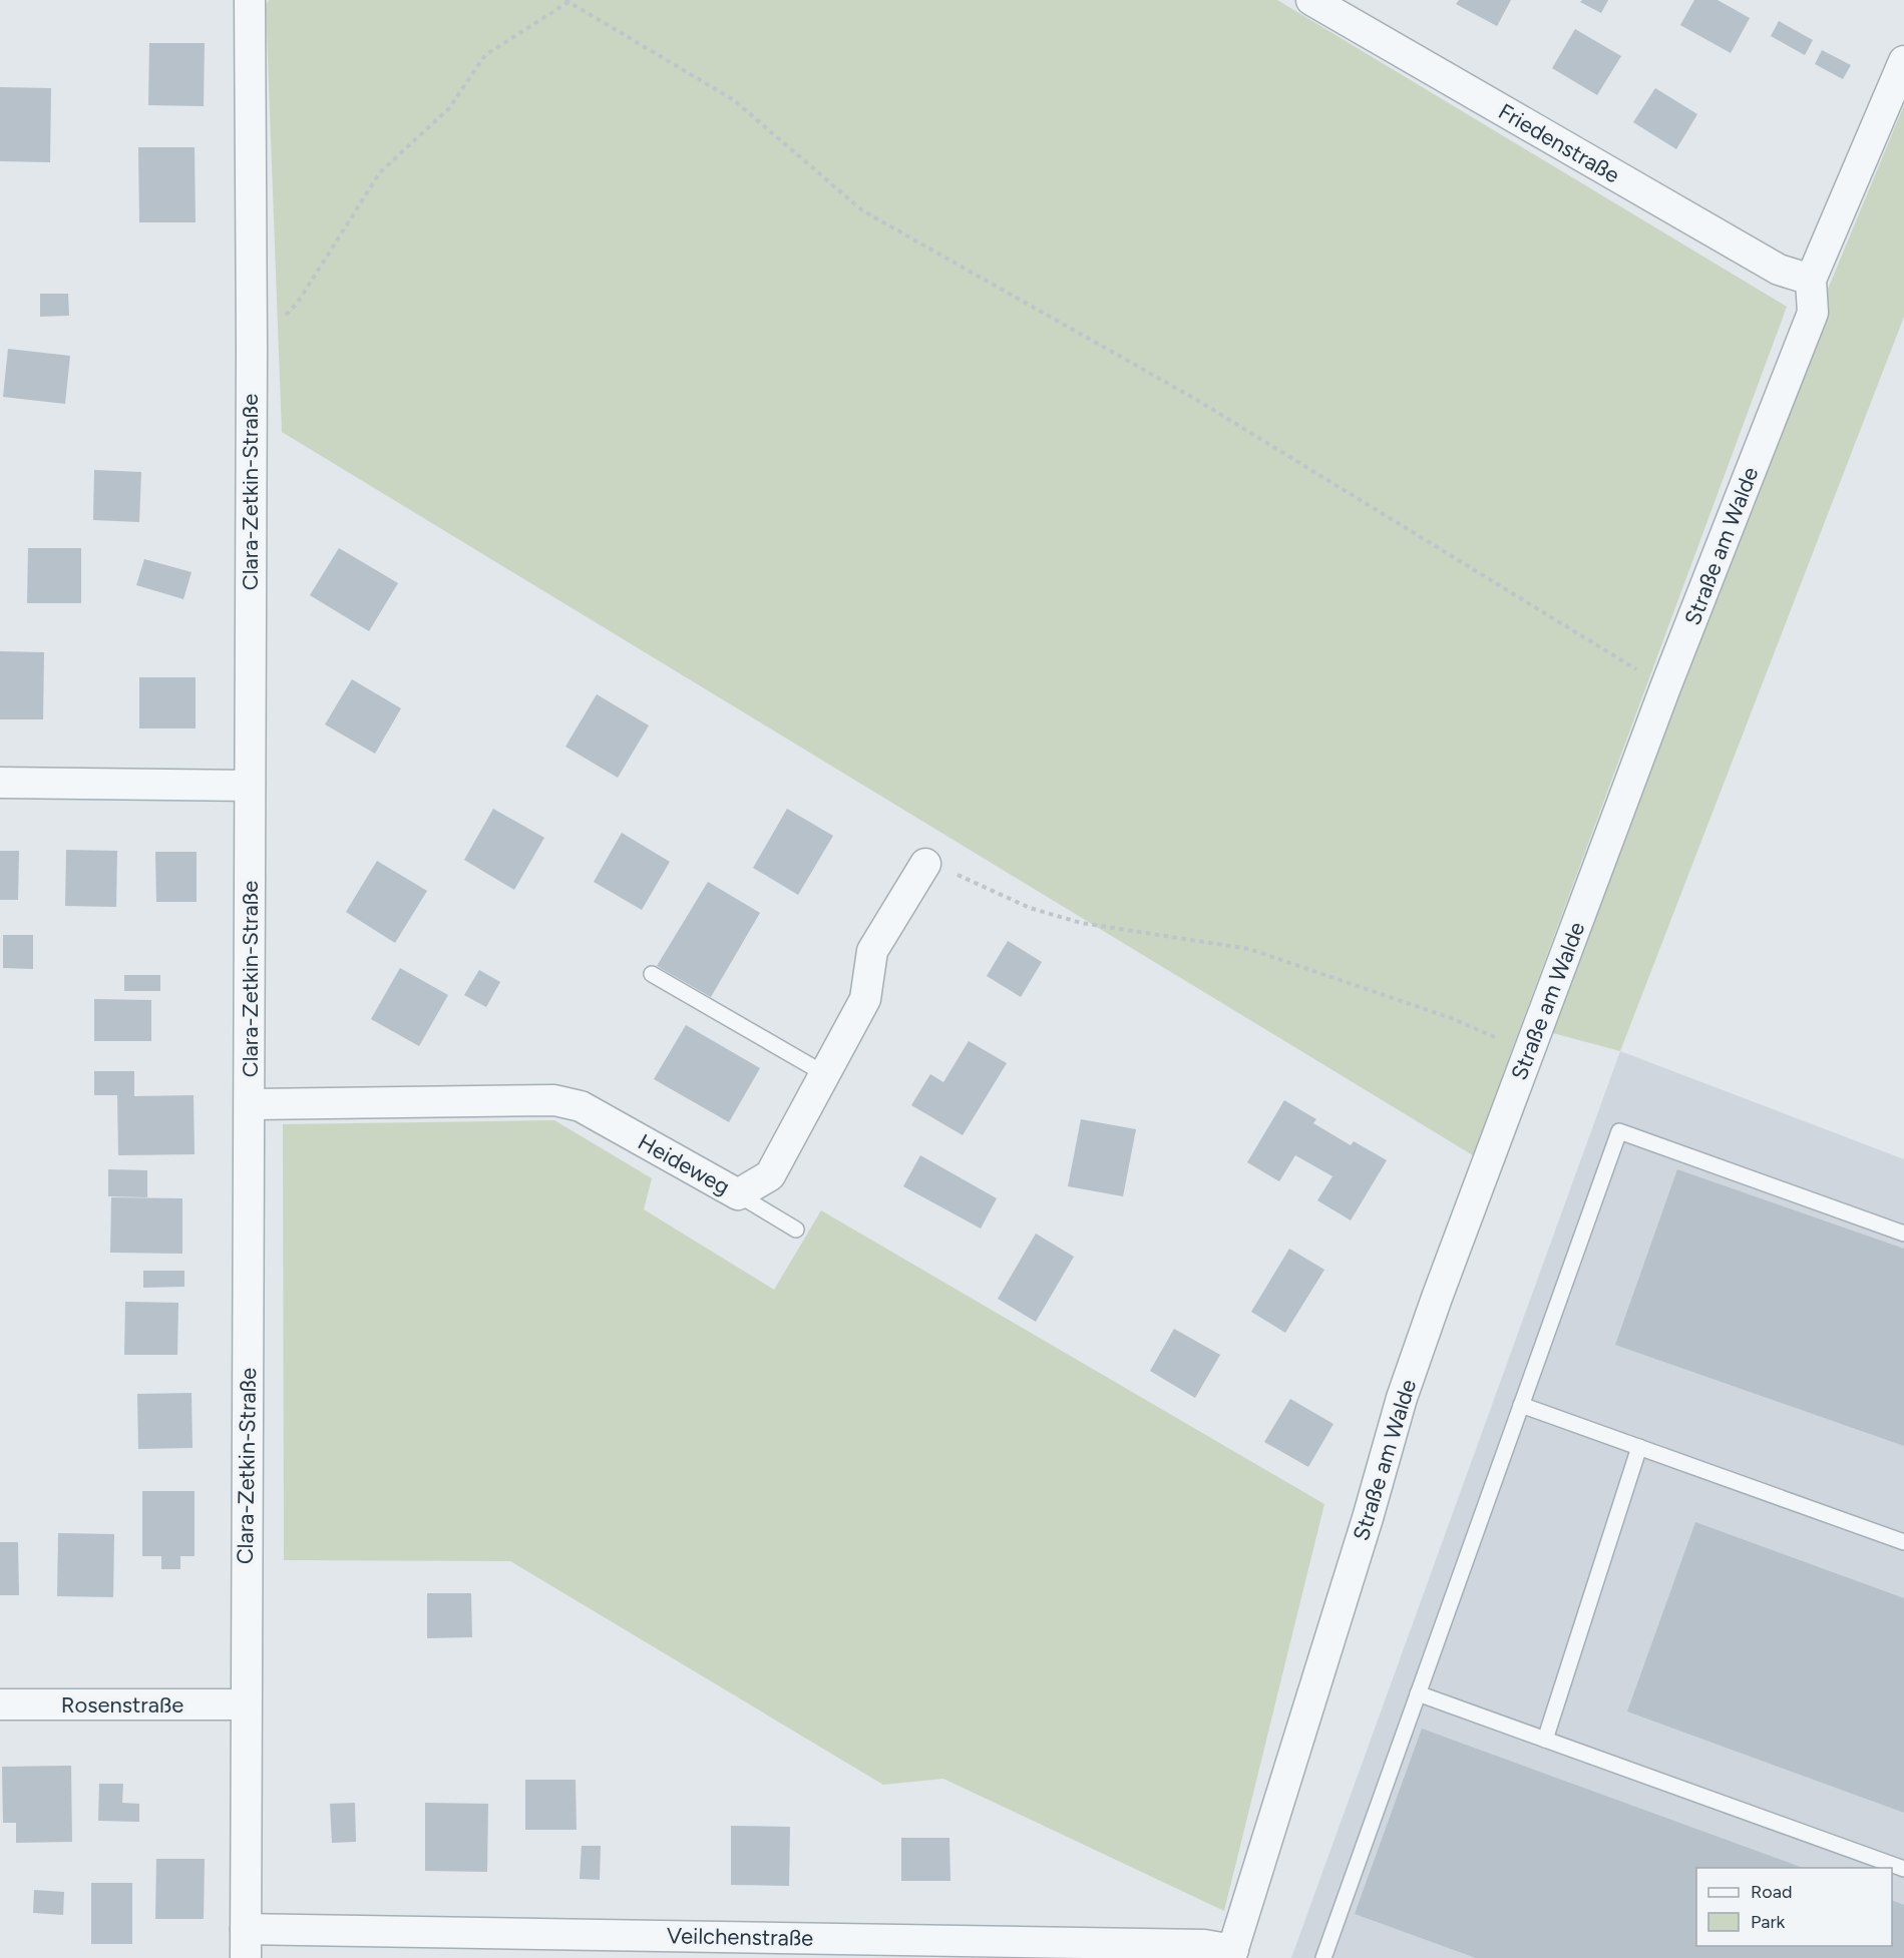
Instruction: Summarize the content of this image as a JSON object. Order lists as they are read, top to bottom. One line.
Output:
{"streets":{"street":["Friedenstraße","Clara-Zetkin-Straße","Straße am Walde","Heideweg","Rosenstraße","Veilchenstraße"]},"crossings":[["Friedenstraße","Straße am Walde"],["Clara-Zetkin-Straße","Heideweg"],["Clara-Zetkin-Straße","Rosenstraße"],["Clara-Zetkin-Straße","Veilchenstraße"],["Straße am Walde","Veilchenstraße"]],"legend":["Road","Park"]}
